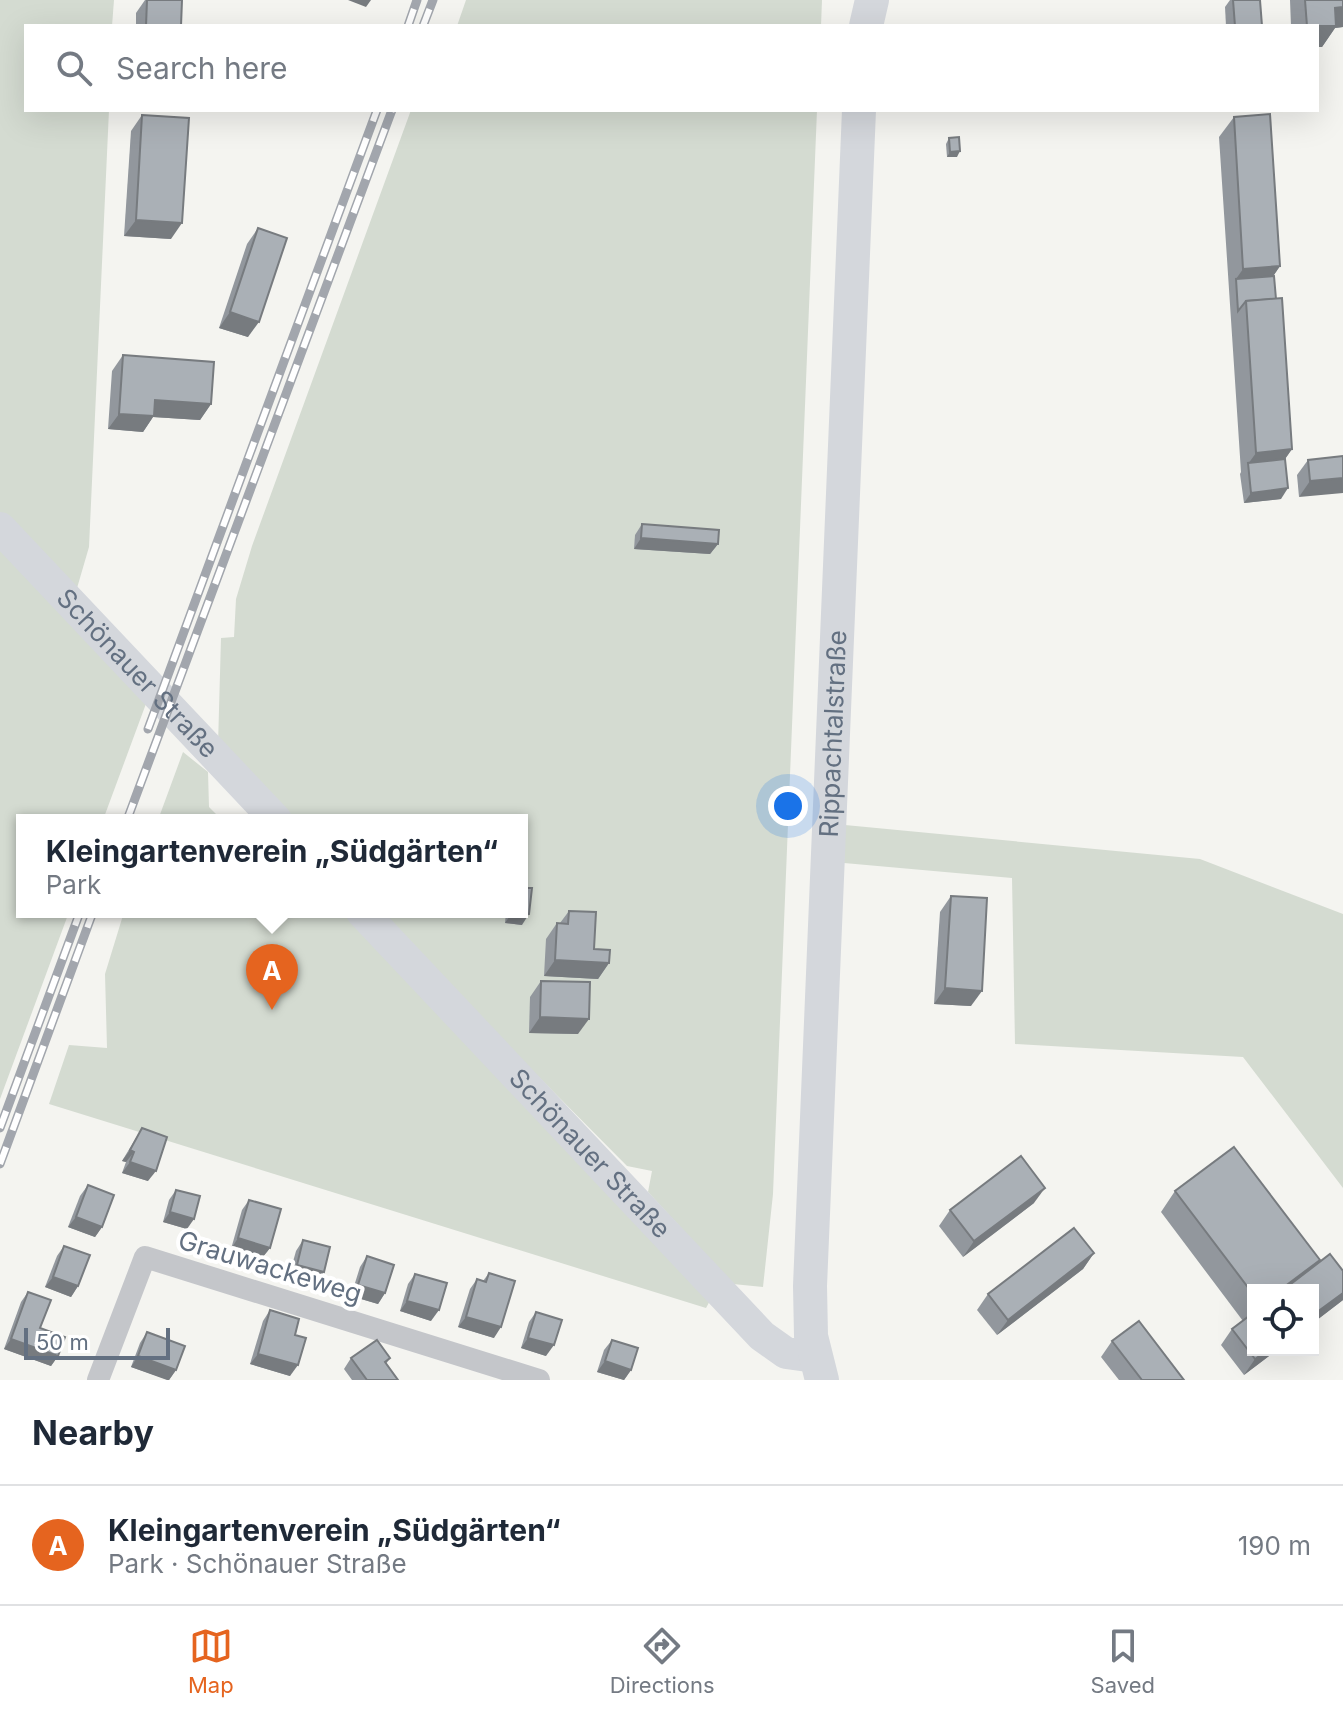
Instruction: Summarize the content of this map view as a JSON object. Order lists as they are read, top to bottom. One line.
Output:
{"streets":{"main road":["Rippachtalstraße"],"street":["Schönauer Straße","Grauwackeweg"]},"crossings":[["Schönauer Straße","Rippachtalstraße"]],"scale_bar":"50 m","page":{"search":"Search here","popup":["Kleingartenverein „Südgärten“","Park"],"pins":"A","scale":"50 m","heading":"Nearby","list":[{"mark":"A","name":"Kleingartenverein „Südgärten“","note":"Park · Schönauer Straße","value":"190 m"}],"nav":["Map","Directions","Saved"]}}
